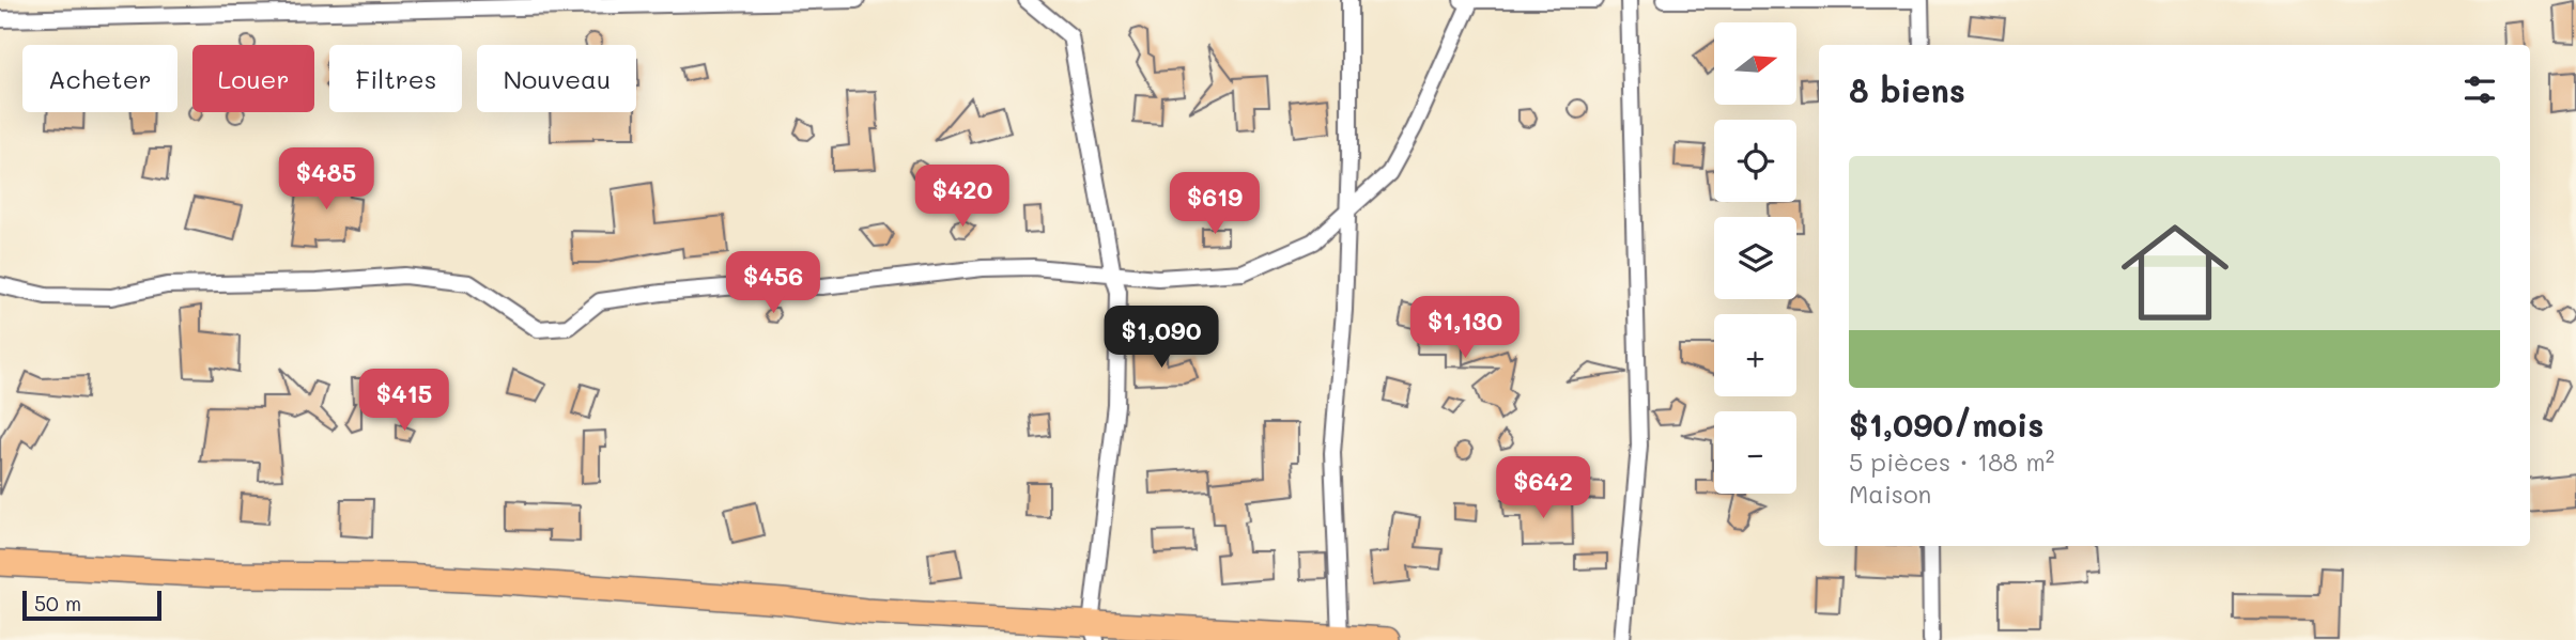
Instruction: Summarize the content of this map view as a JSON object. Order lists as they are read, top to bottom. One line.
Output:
{"scale_bar":"50 m","north":"right","page":{"map_buttons":["+","−"],"chip":["Acheter","Louer","Filtres","Nouveau"],"heading":"8 biens","list":[{"name":"$1,090/mois","note":"5 pièces · 188 m² · Maison"}],"price":["$485","$420","$619","$456","$1,130","$1,090","$415","$642"],"scale":"50 m"}}
